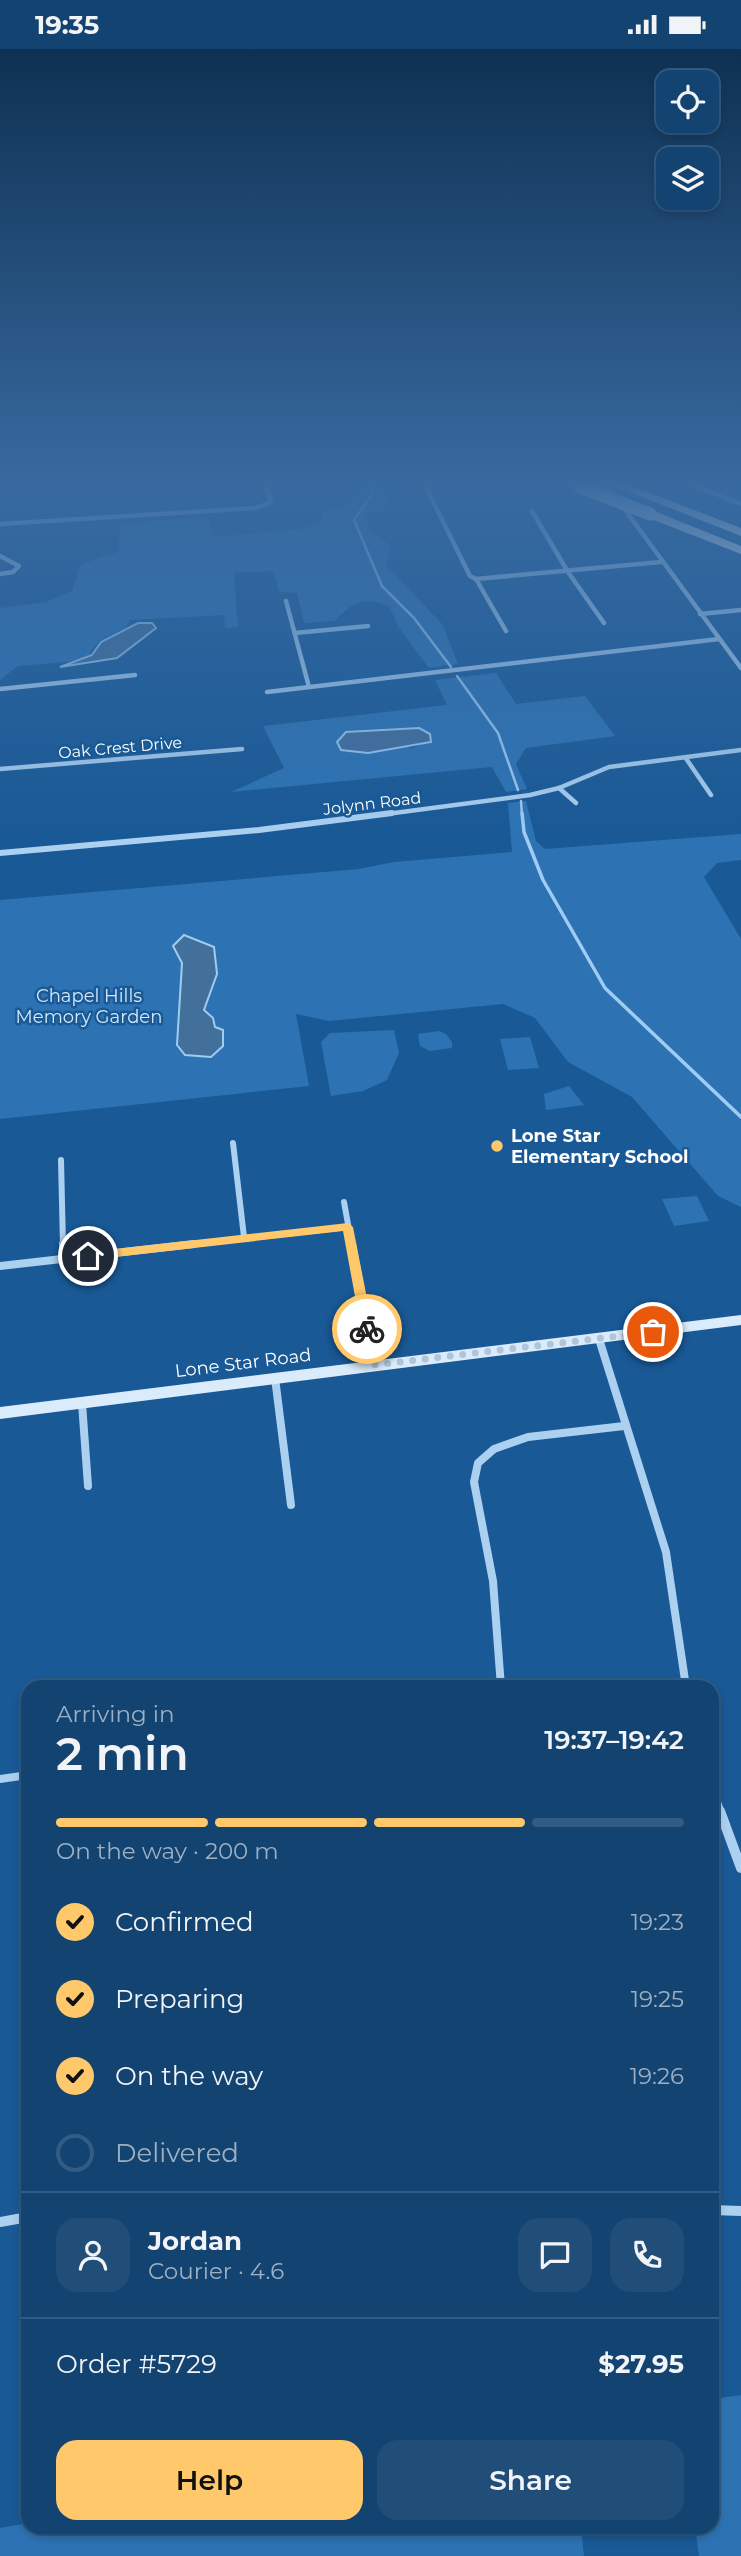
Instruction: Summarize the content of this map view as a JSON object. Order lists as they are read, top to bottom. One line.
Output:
{"streets":{"street":["Oak Crest Drive","Jolynn Road","Lone Star Road"]},"parks":["Chapel Hills Memory Garden"],"places":["Lone Star Elementary School"],"page":{"status":"19:35","heading":["2 min","Arriving in","19:37–19:42"],"panel":["Jordan","Courier · 4.6","Order #5729","$27.95"],"bar":"On the way · 200 m","list":[["Confirmed","19:23"],["Preparing","19:25"],["On the way","19:26"],"Delivered"],"buttons":["Help","Share"]}}
